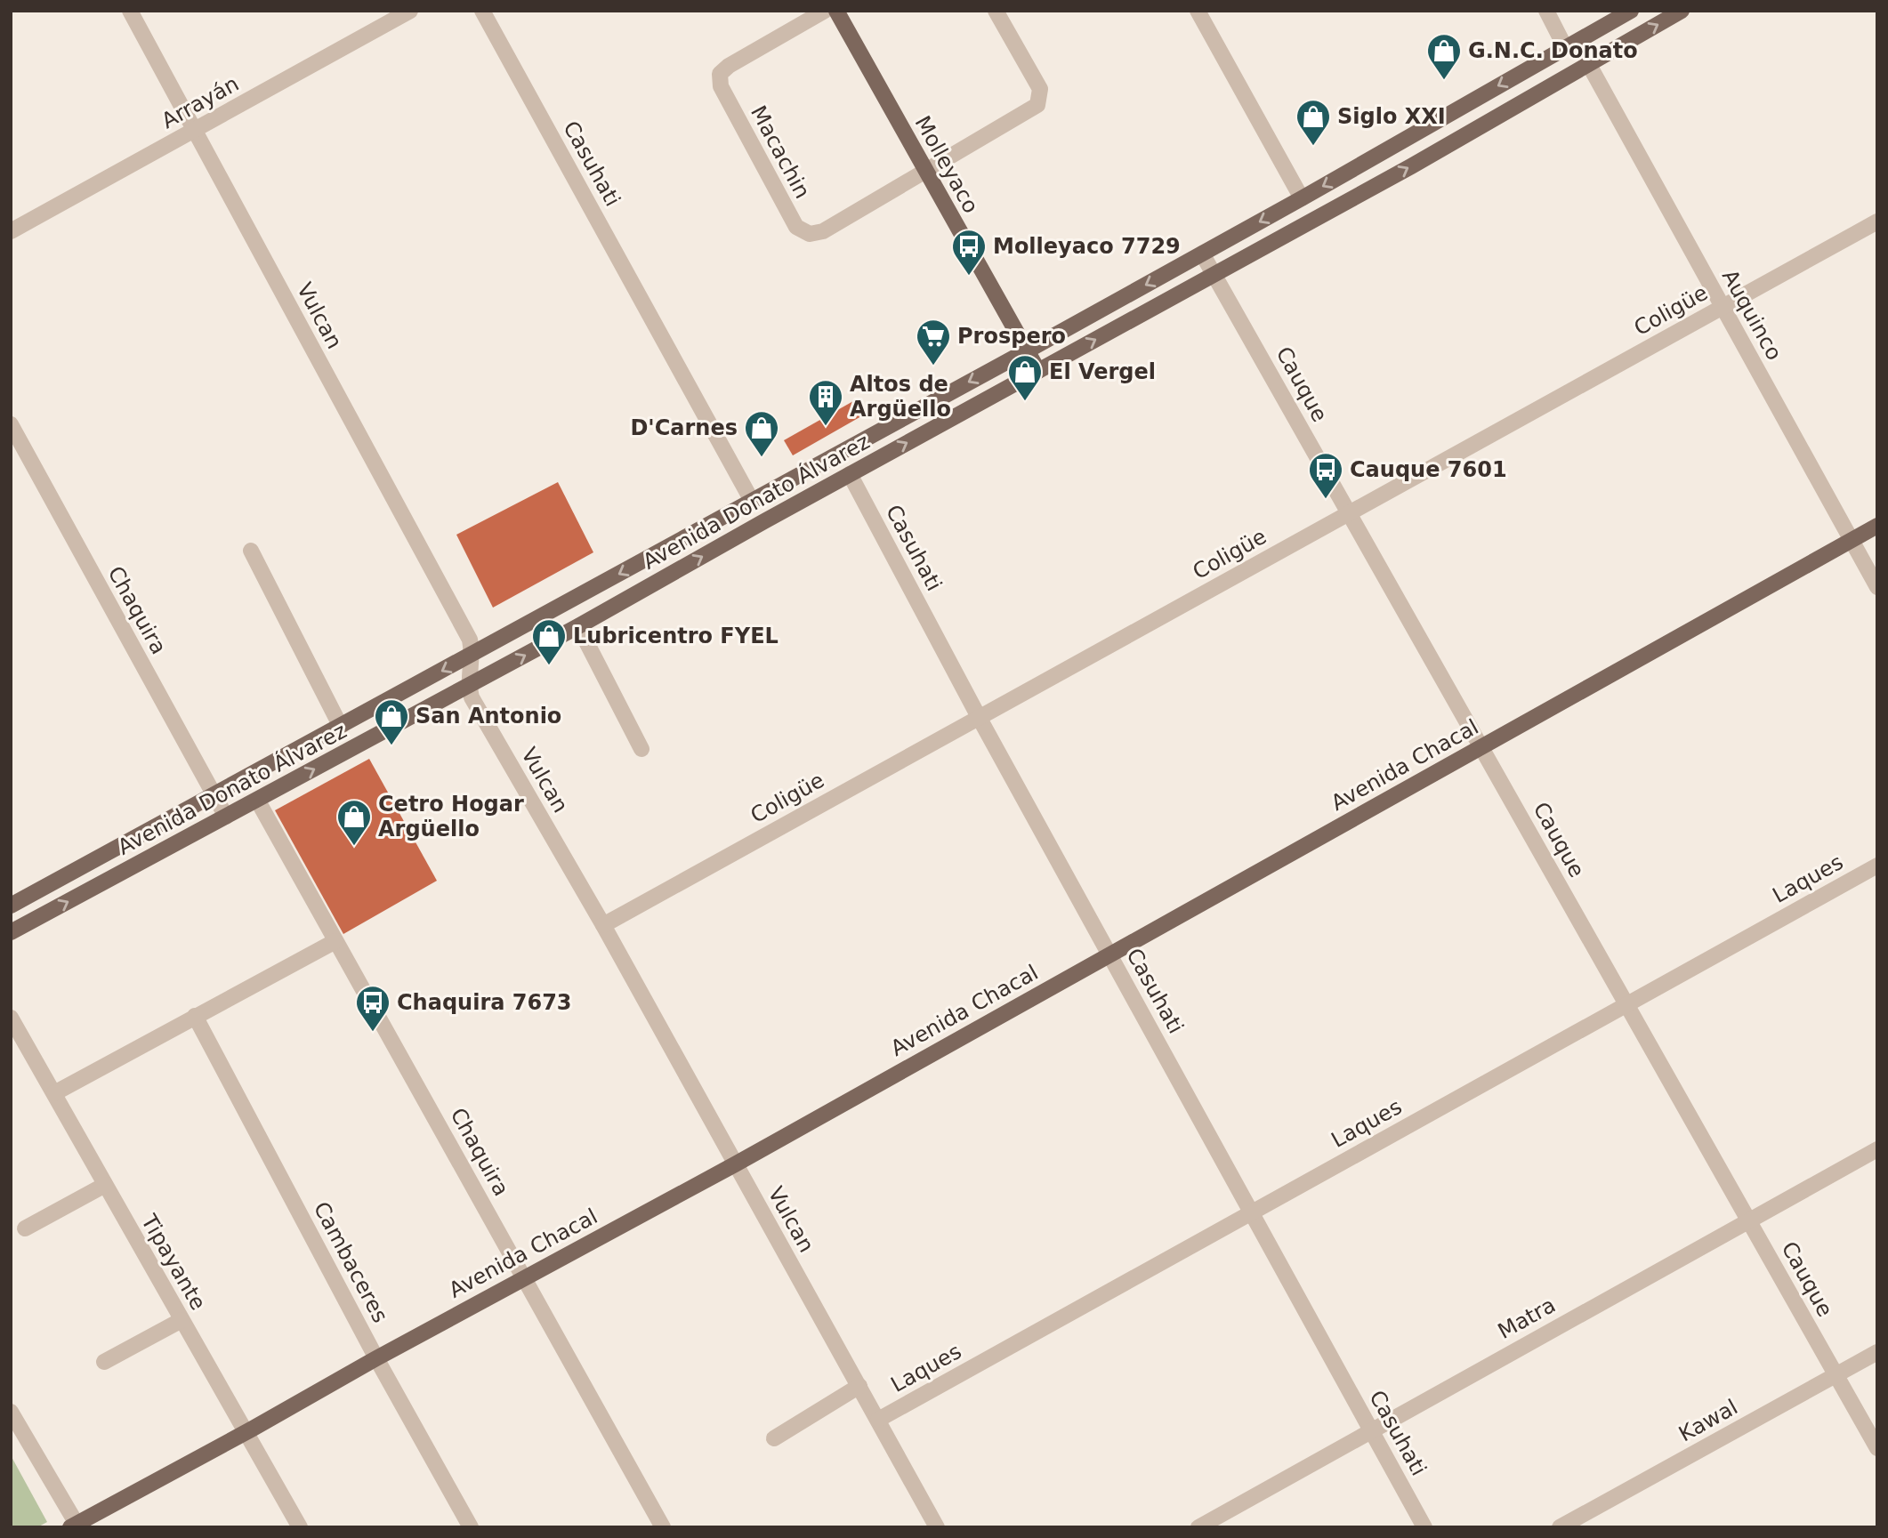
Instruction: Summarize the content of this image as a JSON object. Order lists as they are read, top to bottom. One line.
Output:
{"streets":{"main road":["Molleyaco","Avenida Donato Álvarez","Avenida Chacal"],"street":["Arrayán","Macachin","Casuhati","Coligüe","Auquinco","Vulcan","Cauque","Chaquira","Laques","Tipayante","Cambaceres","Matra","Kawal"]},"crossings":[["Arrayán","Vulcan"],["Macachin","Molleyaco"],["Casuhati","Coligüe"],["Casuhati","Avenida Donato Álvarez"],["Casuhati","Avenida Chacal"],["Casuhati","Laques"],["Casuhati","Matra"],["Molleyaco","Avenida Donato Álvarez"],["Coligüe","Auquinco"],["Coligüe","Vulcan"],["Coligüe","Cauque"],["Auquinco","Avenida Donato Álvarez"],["Auquinco","Avenida Chacal"],["Vulcan","Avenida Donato Álvarez"],["Vulcan","Avenida Chacal"],["Vulcan","Laques"],["Cauque","Avenida Donato Álvarez"],["Cauque","Avenida Chacal"],["Cauque","Laques"],["Cauque","Matra"],["Cauque","Kawal"],["Avenida Donato Álvarez","Chaquira"],["Chaquira","Avenida Chacal"],["Avenida Chacal","Tipayante"],["Avenida Chacal","Cambaceres"]],"places":{"shop":["G.N.C. Donato","Siglo XXI","El Vergel","D'Carnes","Lubricentro FYEL","San Antonio","Cetro Hogar Argüello"],"bus stop":["Molleyaco 7729","Cauque 7601","Chaquira 7673"],"supermarket":["Prospero"],"building":["Altos de Argüello"]}}
